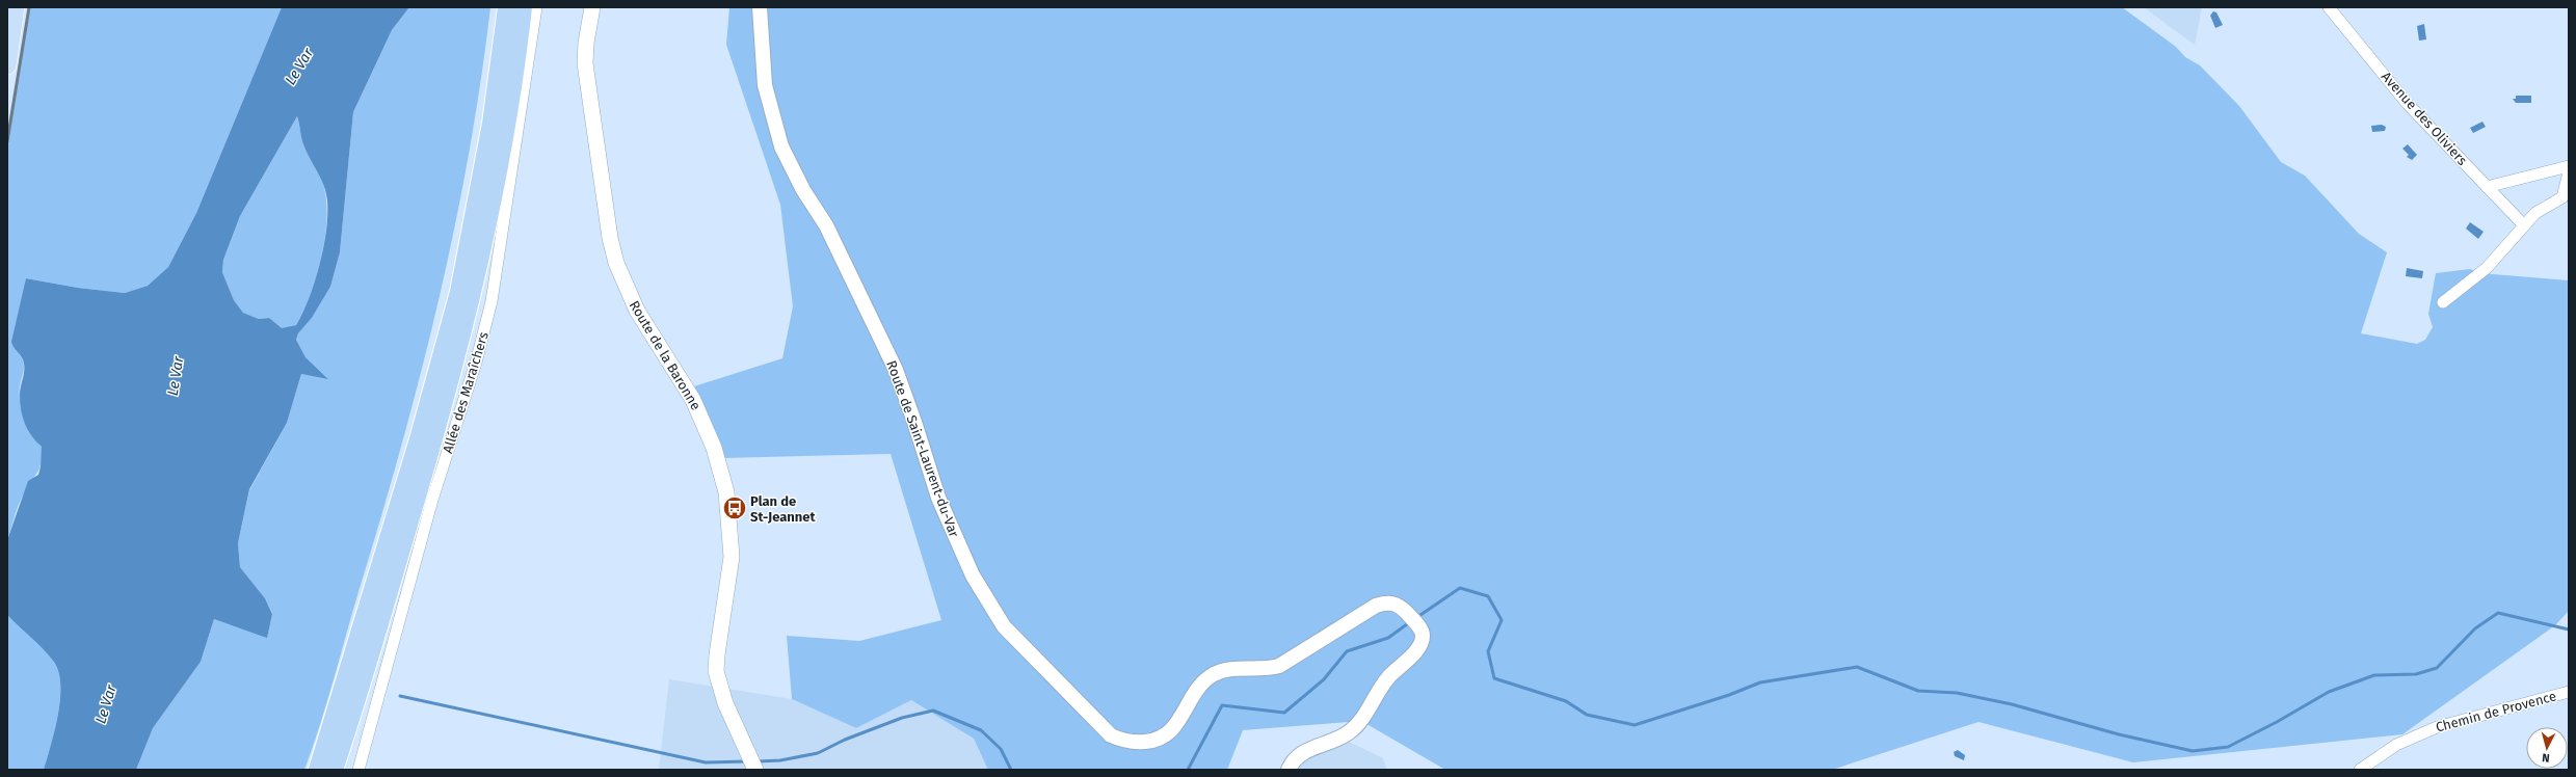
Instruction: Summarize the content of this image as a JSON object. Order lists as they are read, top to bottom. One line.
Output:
{"streets":{"main road":["Route de la Baronne"],"street":["Avenue des Oliviers","Allée des Maraîchers","Route de Saint-Laurent-du-Var","Chemin de Provence"]},"water":["Le Var"],"places":{"bus stop":["Plan de St-Jeannet"]},"north":"bottom"}
